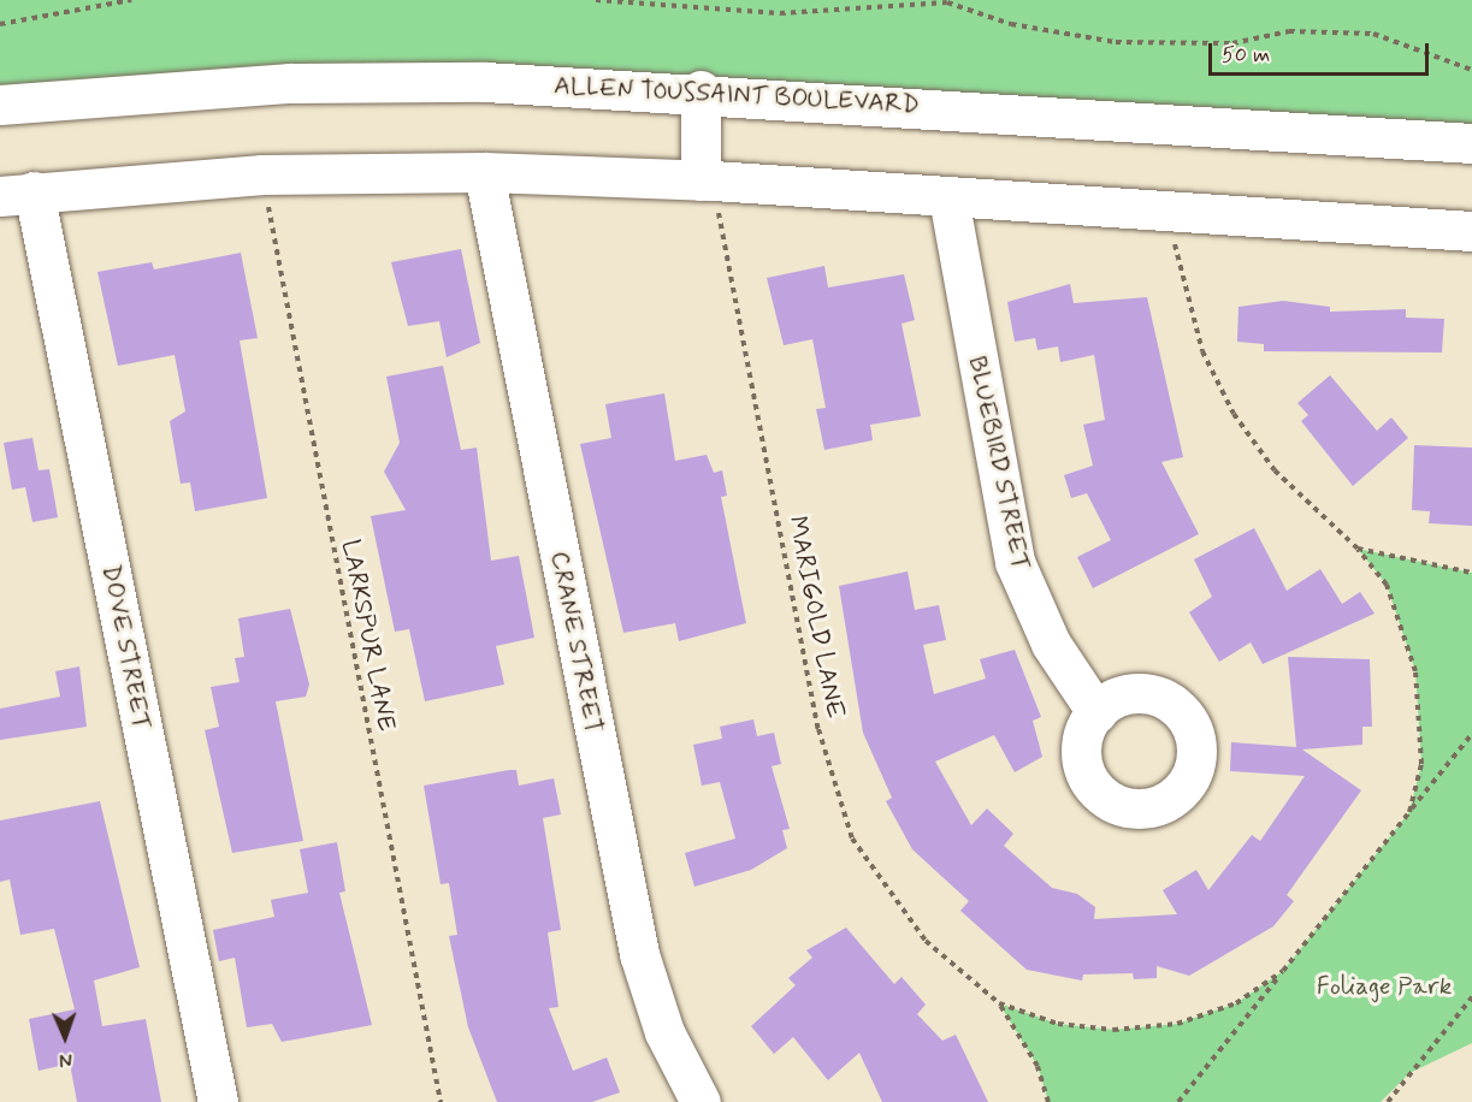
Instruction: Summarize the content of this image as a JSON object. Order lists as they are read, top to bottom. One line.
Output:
{"streets":{"main road":["ALLEN TOUSSAINT BOULEVARD","BLUEBIRD STREET","CRANE STREET","DOVE STREET"],"path":["MARIGOLD LANE","LARKSPUR LANE"]},"parks":["Foliage Park"],"scale_bar":"50 m","north":"bottom"}
